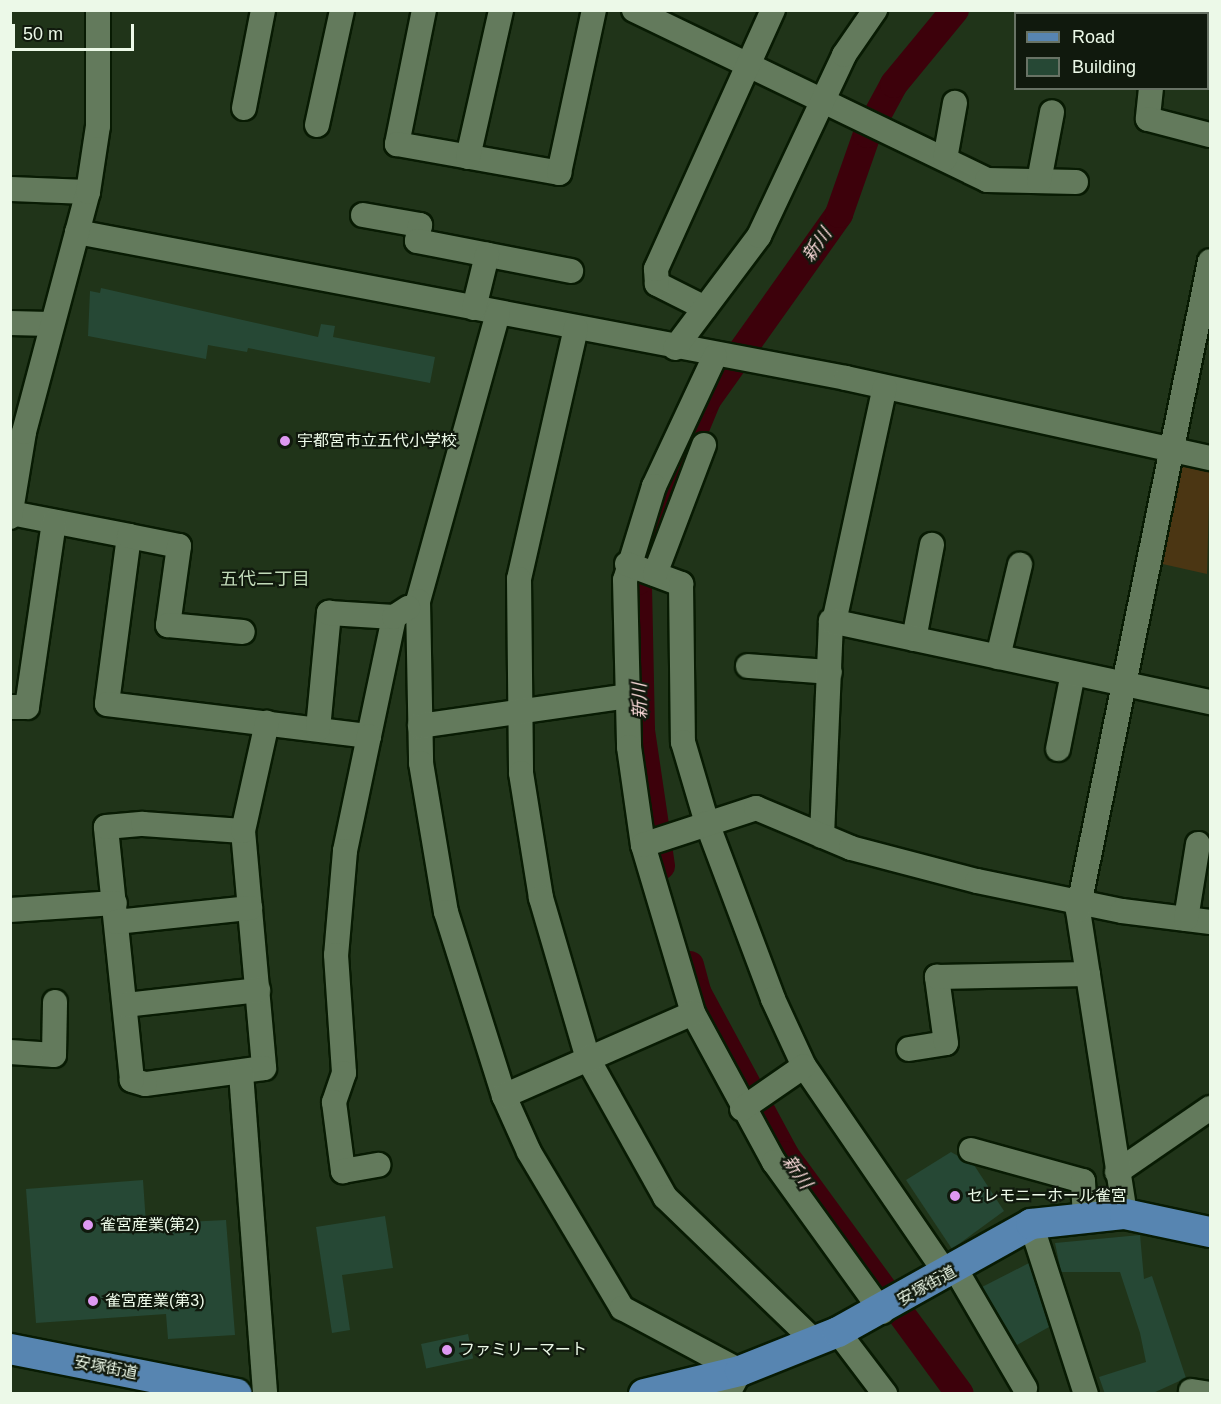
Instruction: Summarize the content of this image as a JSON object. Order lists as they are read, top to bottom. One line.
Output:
{"streets":{"main road":["安塚街道"]},"districts":["五代二丁目"],"water":["新川"],"places":["宇都宮市立五代小学校","セレモニーホール雀宮","雀宮産業(第2)","雀宮産業(第3)","ファミリーマート"],"legend":["Road","Building"],"scale_bar":"50 m"}
